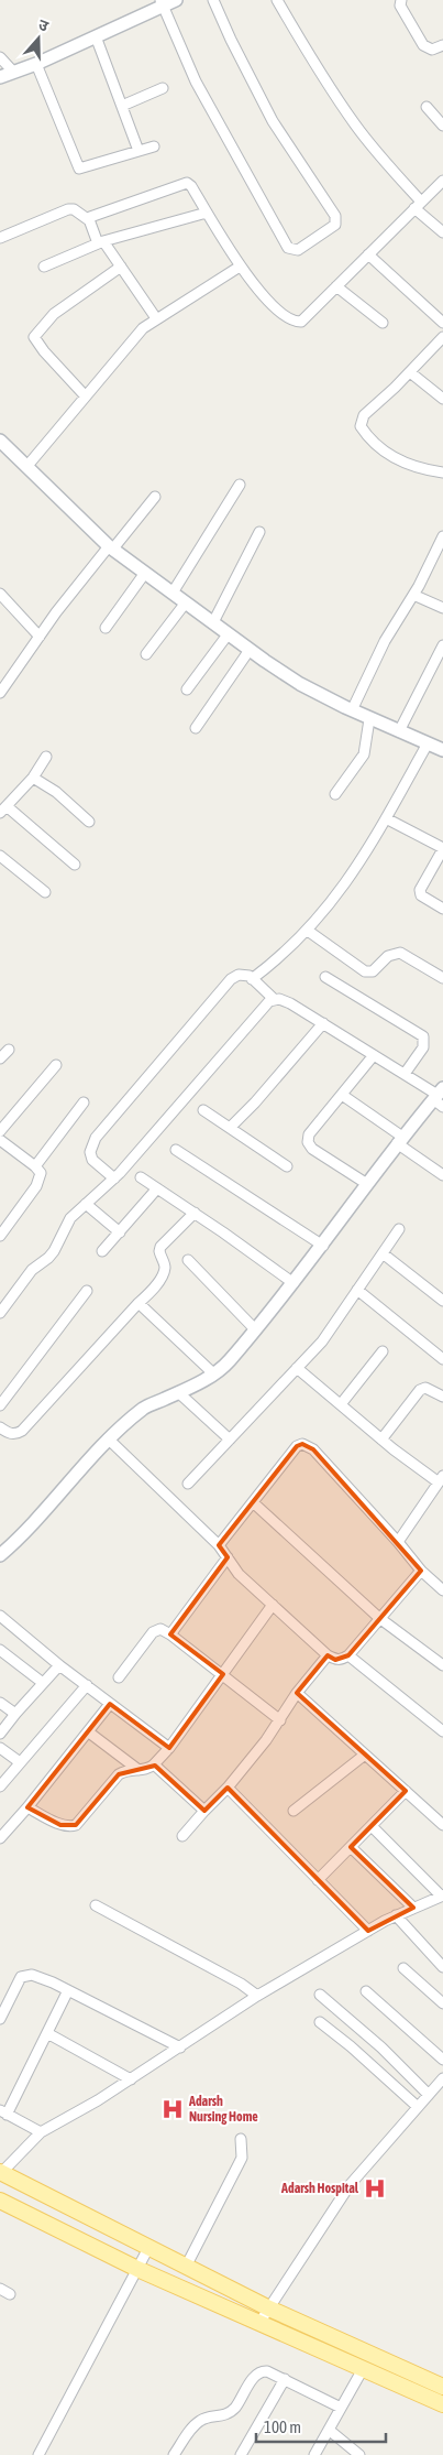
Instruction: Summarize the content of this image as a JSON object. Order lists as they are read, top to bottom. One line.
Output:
{"places":{"hospital":["Adarsh Nursing Home","Adarsh Hospital"]},"scale_bar":"100 m","north":"top"}
